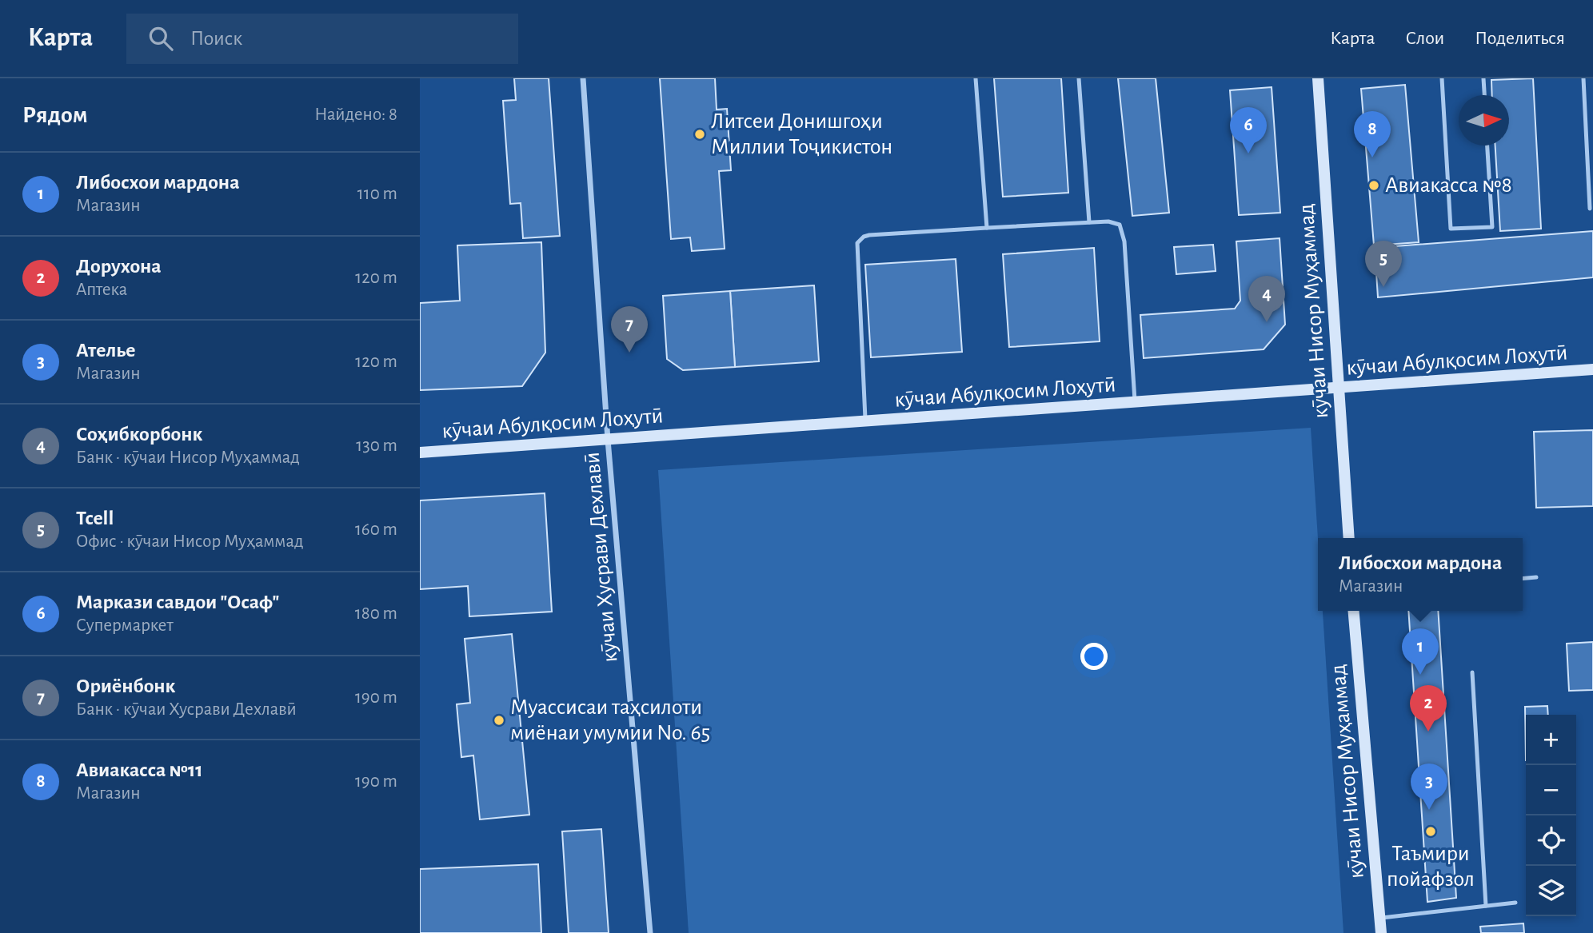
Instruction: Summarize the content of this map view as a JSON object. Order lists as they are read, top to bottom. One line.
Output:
{"streets":{"street":["кӯчаи Нисор Муҳаммад","кӯчаи Абулқосим Лоҳутӣ","кӯчаи Хусрави Дехлавӣ"]},"crossings":[["кӯчаи Нисор Муҳаммад","кӯчаи Абулқосим Лоҳутӣ"],["кӯчаи Абулқосим Лоҳутӣ","кӯчаи Хусрави Дехлавӣ"]],"places":["Литсеи Донишгоҳи Миллии Тоҷикистон","Авиакасса №8","Муассисаи таҳсилоти миёнаи умумии No. 65","Таъмири пойафзол"],"north":"right","page":{"header":"Карта","search":"Поиск","nav":["Карта","Слои","Поделиться"],"heading":["Рядом","Найдено: 8"],"pins":["6","8","5","4","7","1","2","3"],"list":[{"mark":"1","name":"Либосхои мардона","note":"Магазин","value":"110 m"},{"mark":"2","name":"Дорухона","note":"Аптека","value":"120 m"},{"mark":"3","name":"Ателье","note":"Магазин","value":"120 m"},{"mark":"4","name":"Соҳибкорбонк","note":"Банк · кӯчаи Нисор Муҳаммад","value":"130 m"},{"mark":"5","name":"Tcell","note":"Офис · кӯчаи Нисор Муҳаммад","value":"160 m"},{"mark":"6","name":"Маркази савдои \"Осаф\"","note":"Супермаркет","value":"180 m"},{"mark":"7","name":"Ориёнбонк","note":"Банк · кӯчаи Хусрави Дехлавӣ","value":"190 m"},{"mark":"8","name":"Авиакасса №11","note":"Магазин","value":"190 m"}],"popup":["Либосхои мардона","Магазин"],"map_buttons":["+","−"]}}
